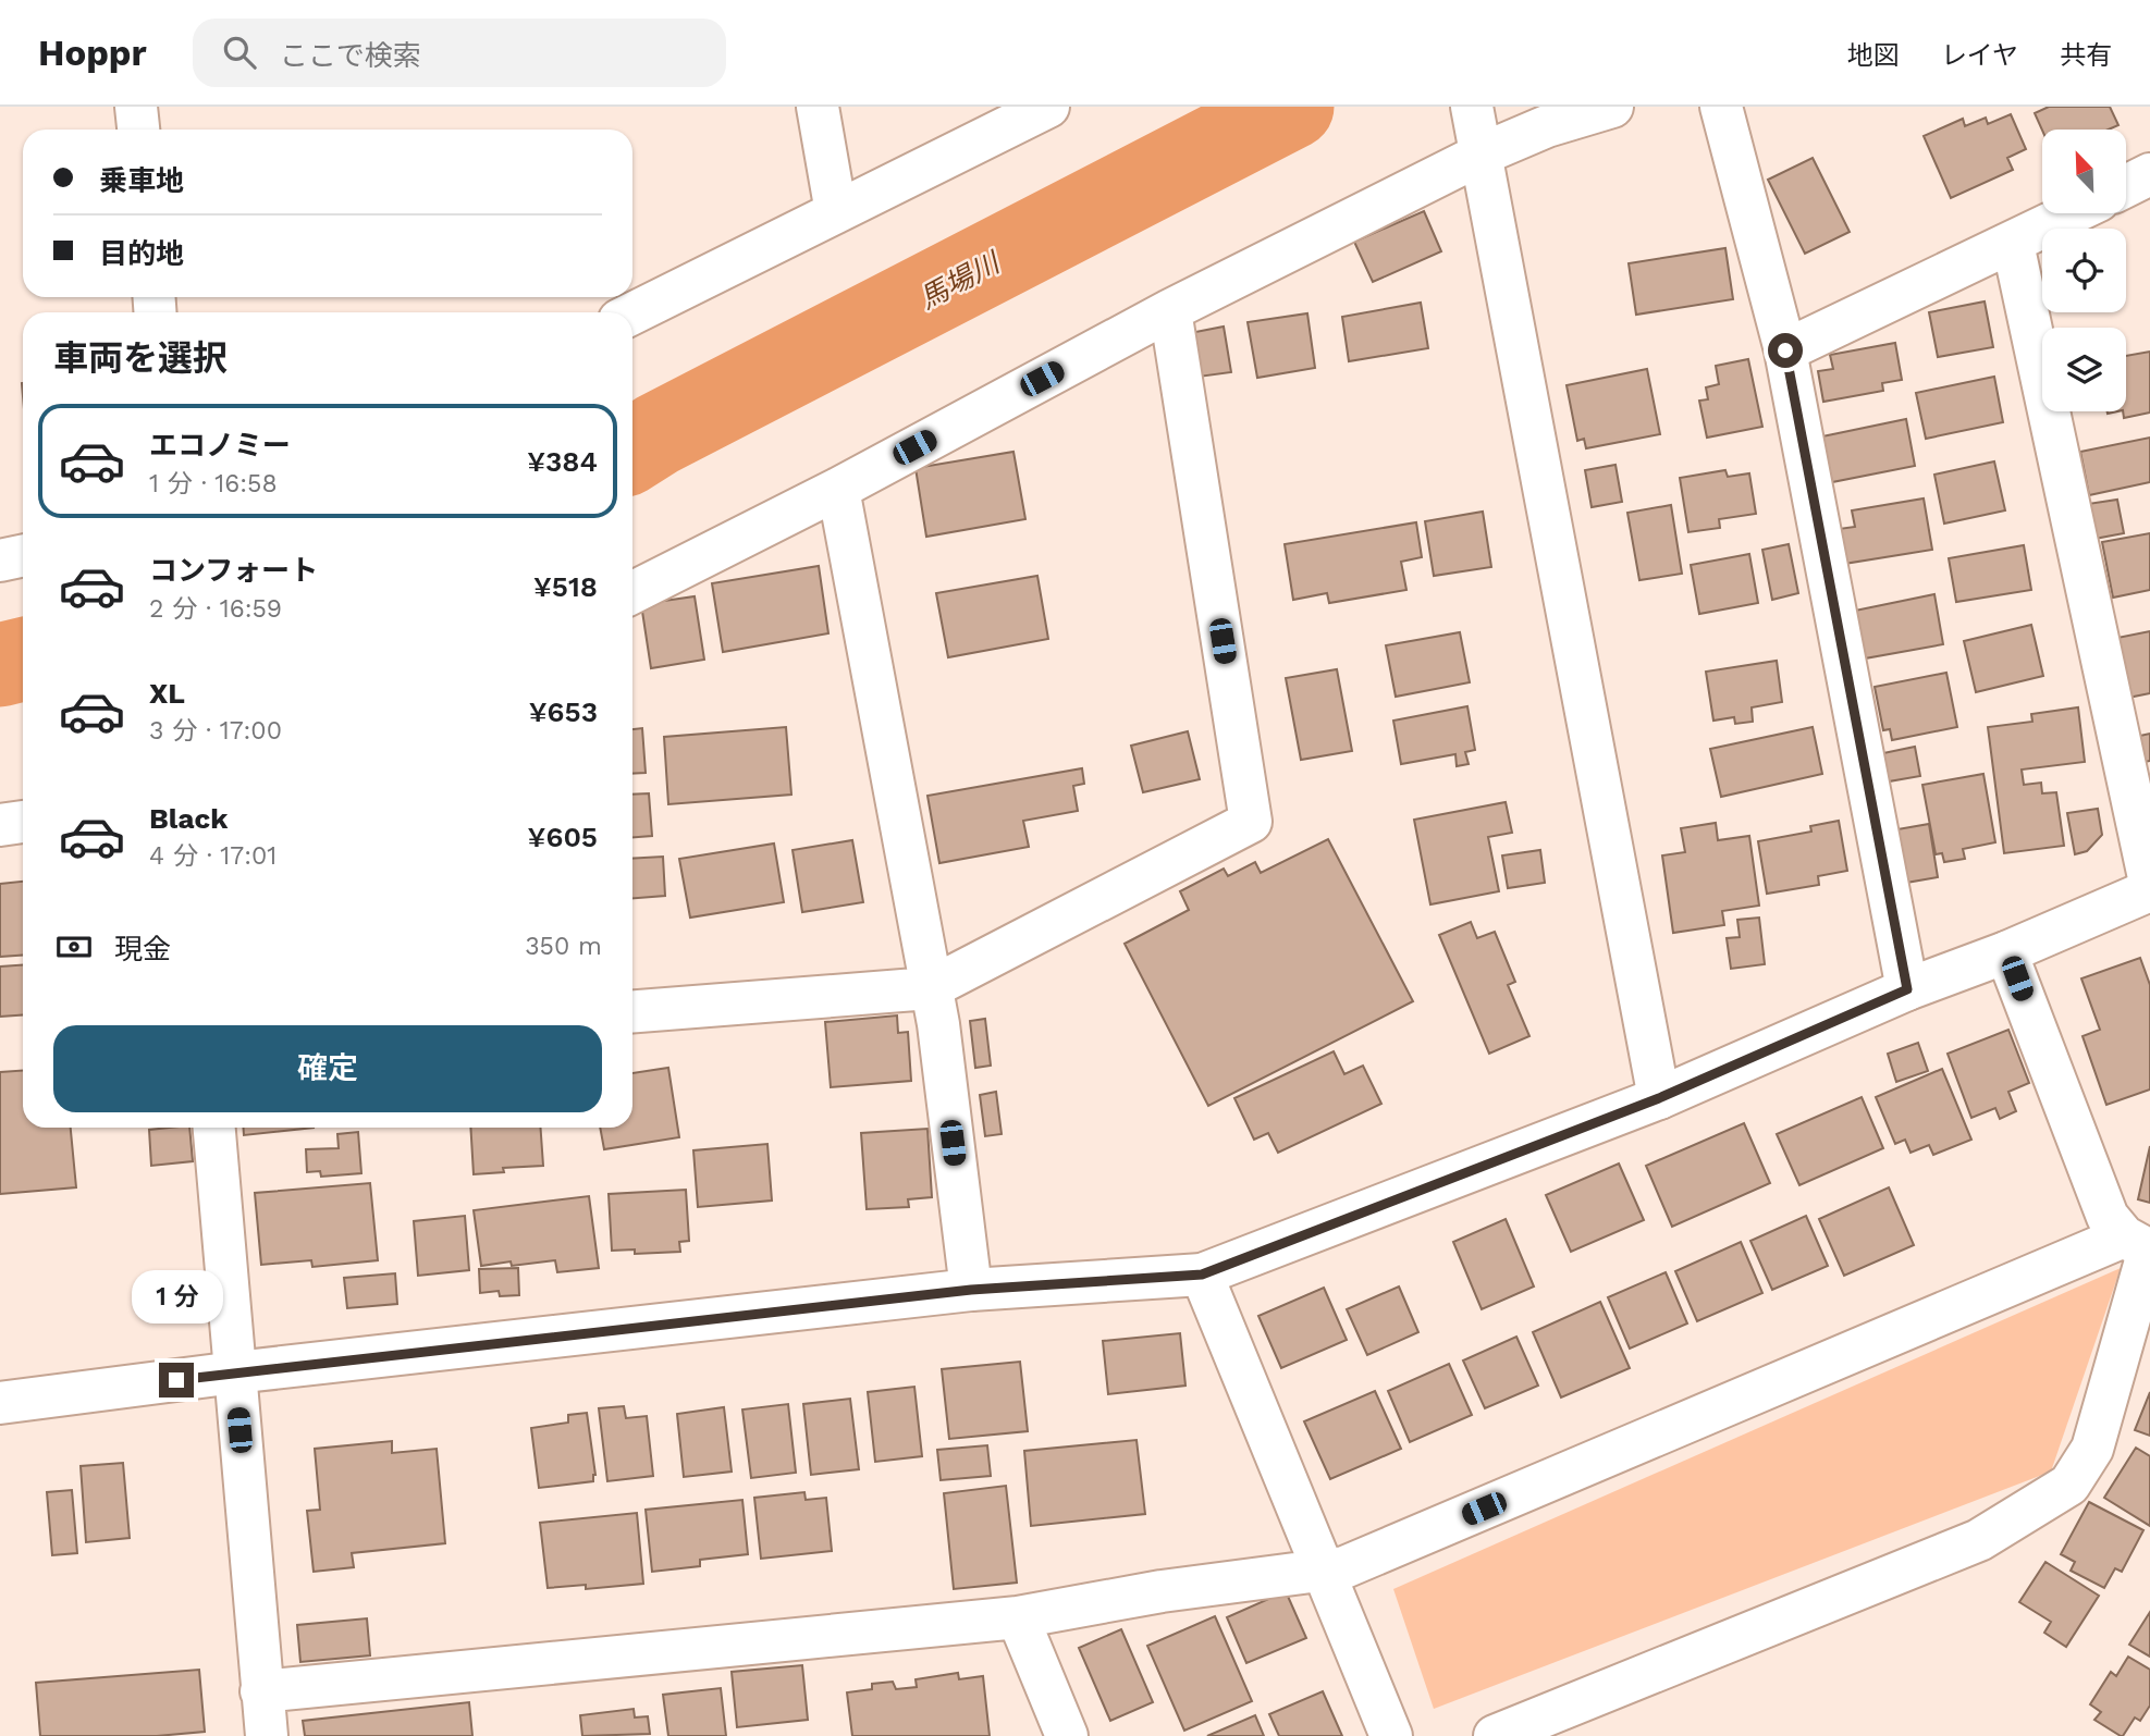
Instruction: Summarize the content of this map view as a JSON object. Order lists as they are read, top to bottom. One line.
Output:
{"water":["馬場川"],"north":"top left","page":{"header":"Hoppr","search":"ここで検索","nav":["地図","レイヤ","共有"],"banner":["乗車地","目的地"],"heading":"車両を選択","list":[{"name":"エコノミー","note":"1 分 · 16:58","value":"¥384"},{"name":"コンフォート","note":"2 分 · 16:59","value":"¥518"},{"name":"XL","note":"3 分 · 17:00","value":"¥653"},{"name":"Black","note":"4 分 · 17:01","value":"¥605"}],"pay":["現金","350 m"],"buttons":"確定","bubble":"1 分"}}
